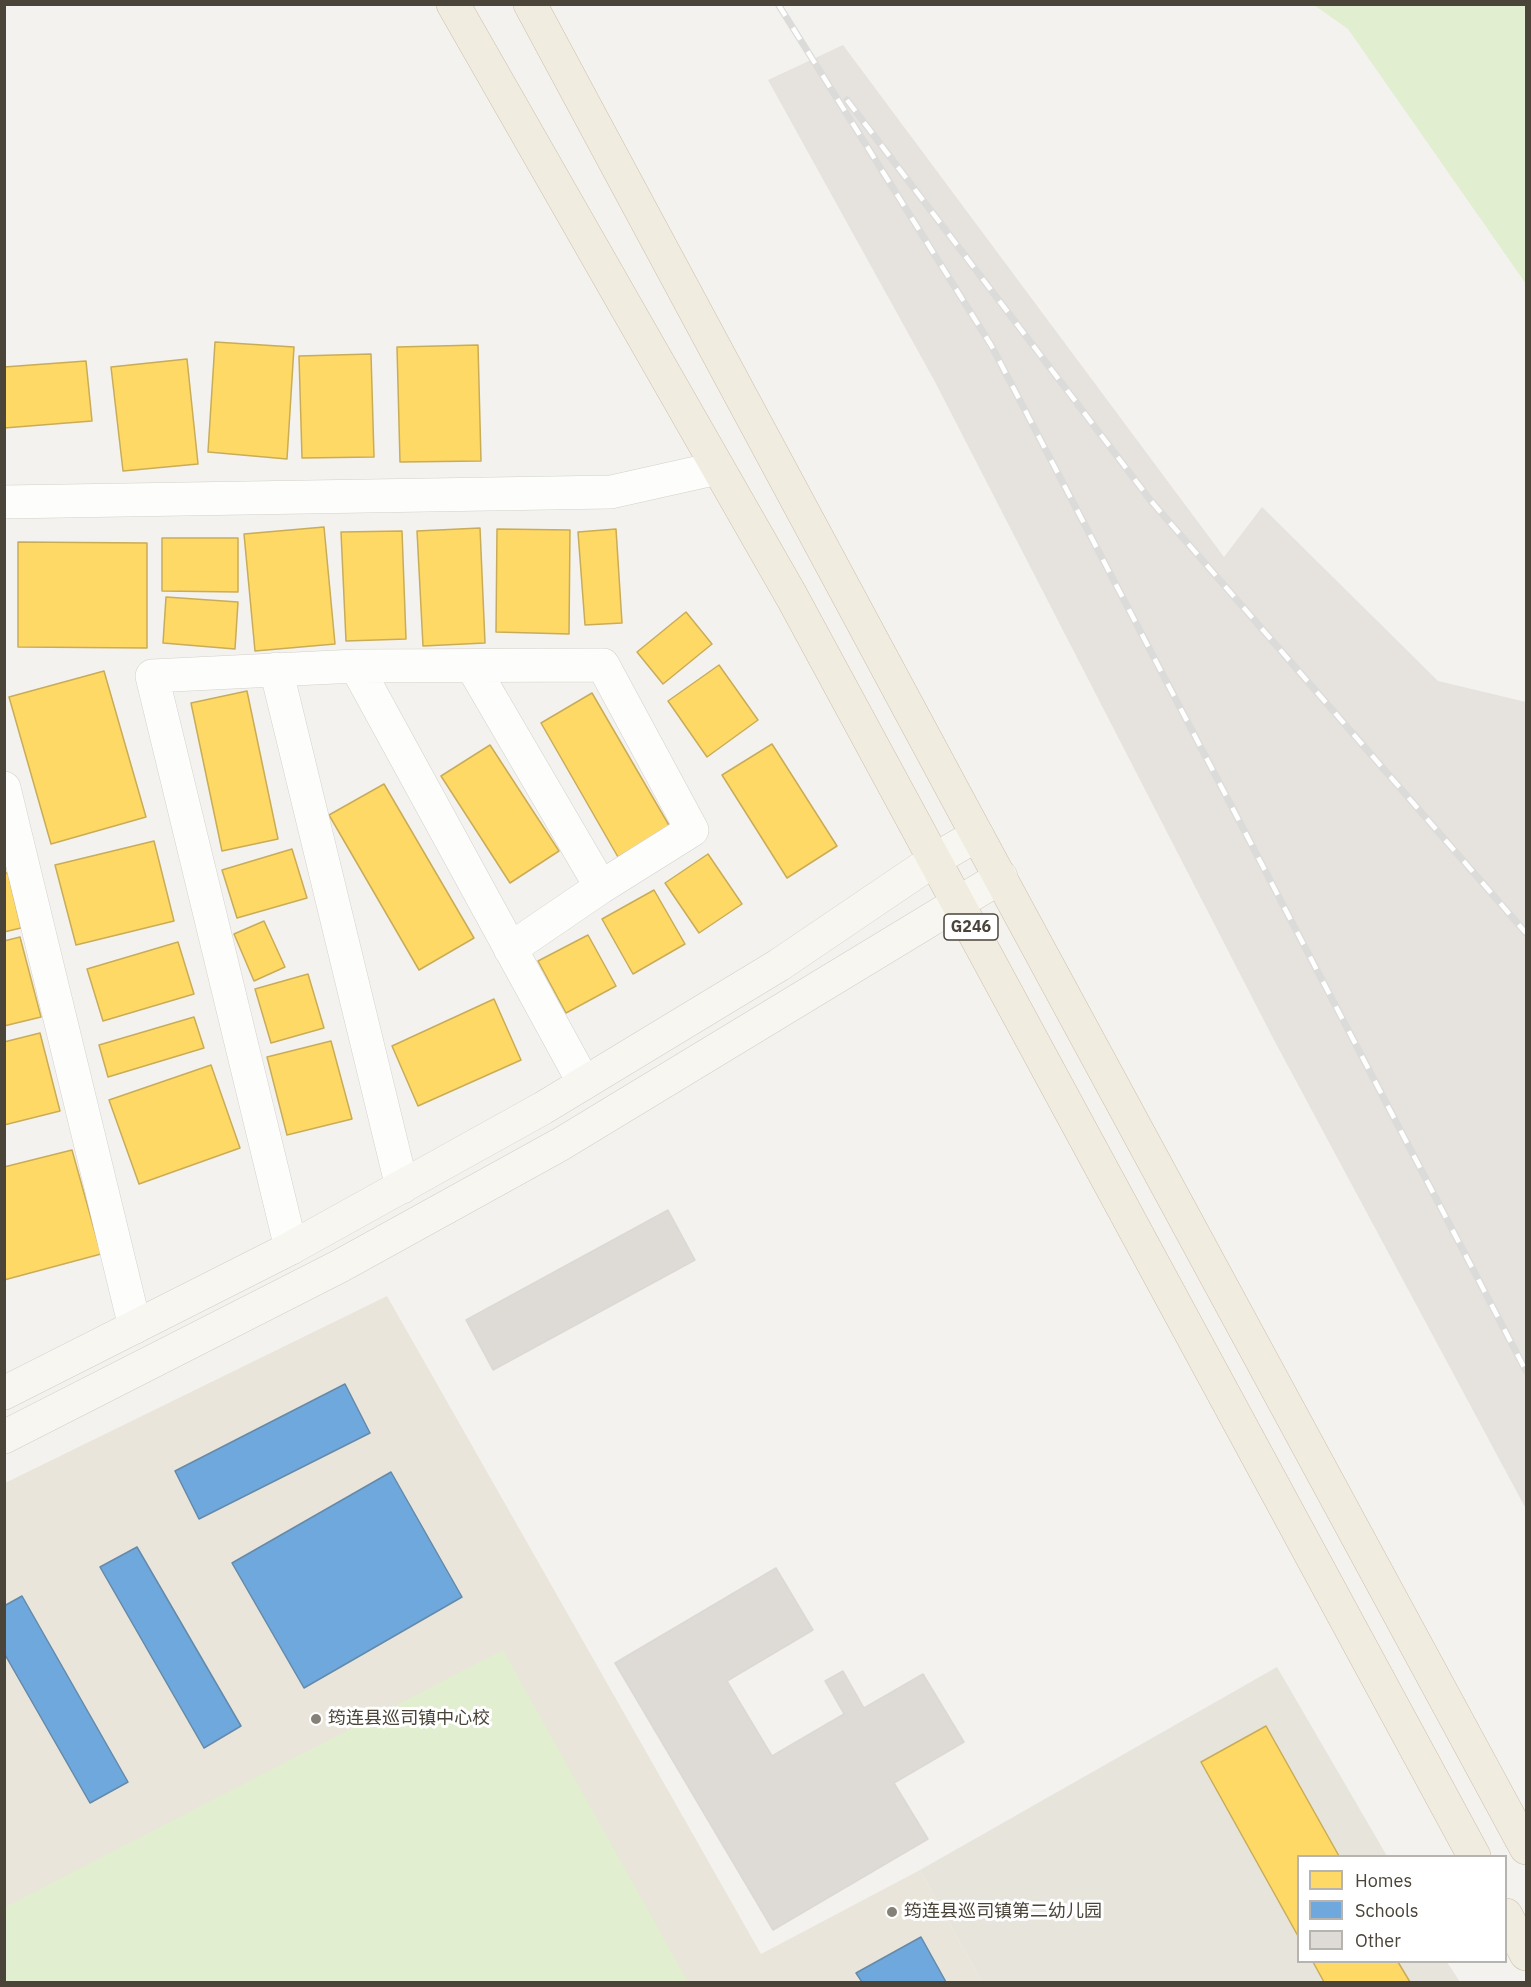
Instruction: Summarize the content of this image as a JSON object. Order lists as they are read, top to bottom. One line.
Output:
{"streets":{"highway":["G246"]},"places":["筠连县巡司镇中心校","筠连县巡司镇第二幼儿园"],"legend":["Homes","Schools","Other"]}
